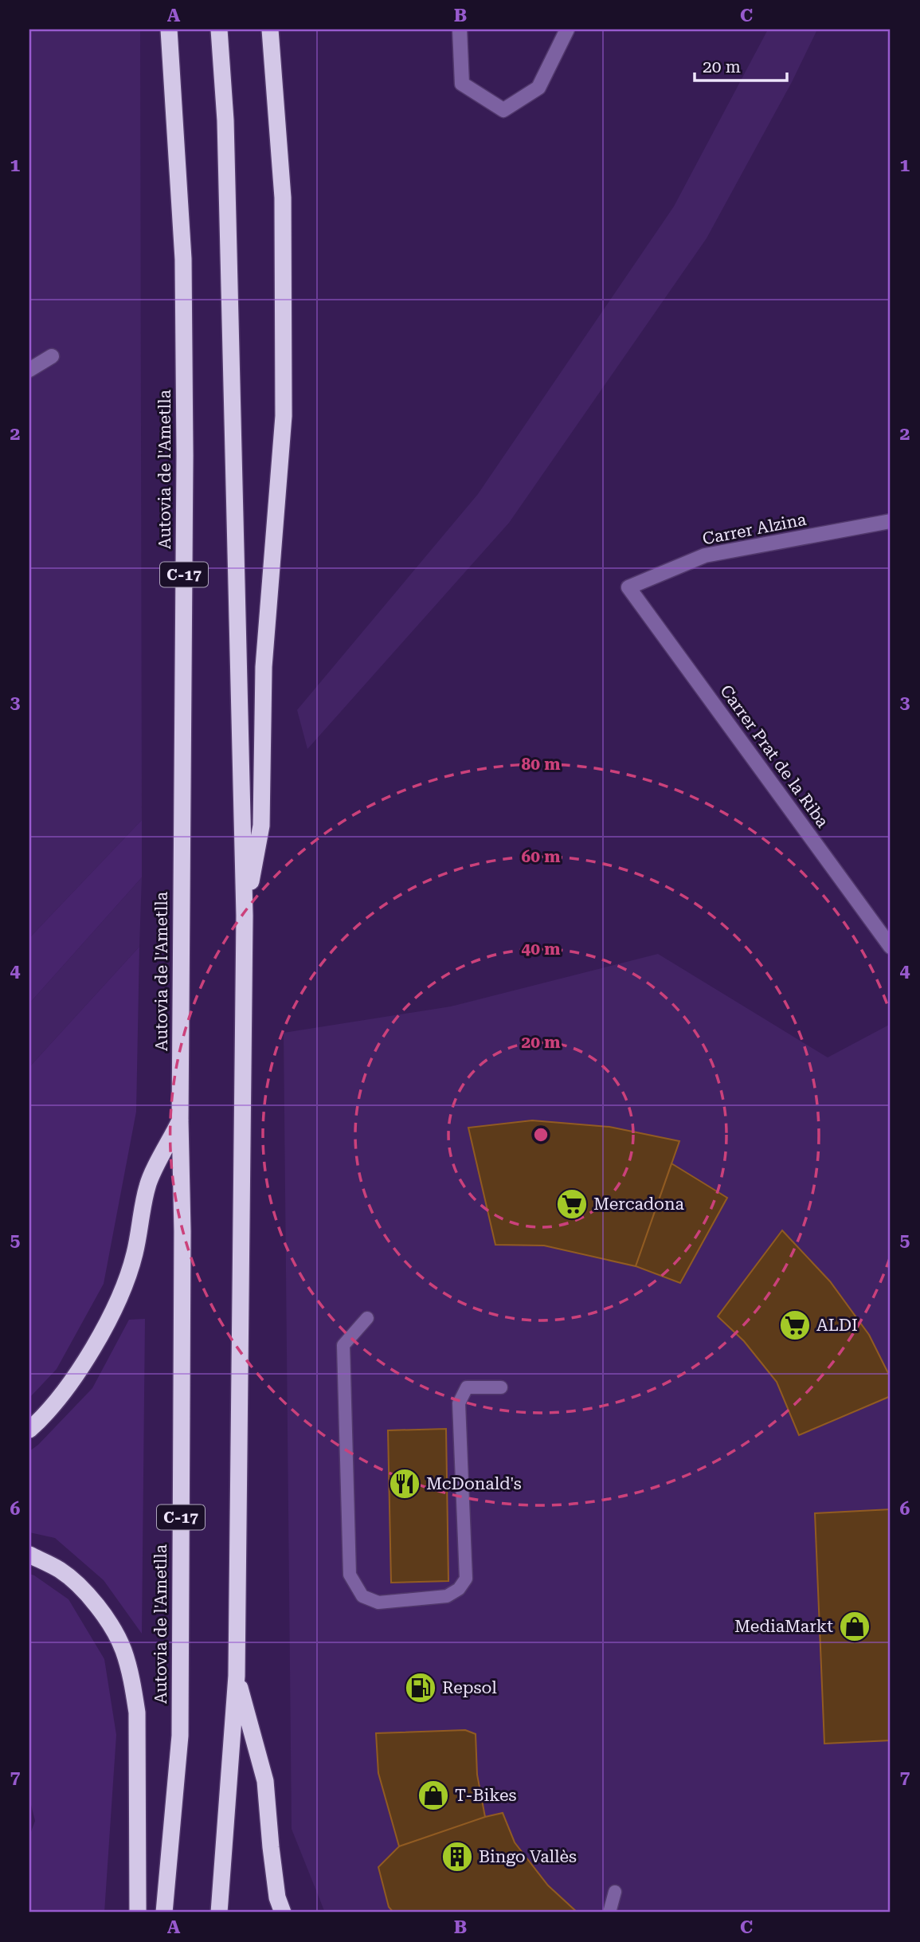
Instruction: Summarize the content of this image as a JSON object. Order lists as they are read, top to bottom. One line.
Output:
{"streets":{"highway":["Autovia de l'Ametlla","C-17"],"street":["Carrer Alzina","Carrer Prat de la Riba"]},"crossings":[["Carrer Alzina","Carrer Prat de la Riba"]],"places":{"supermarket":["Mercadona","ALDI"],"restaurant":["McDonald's"],"shop":["MediaMarkt","T-Bikes"],"fuel station":["Repsol"],"building":["Bingo Vallès"]},"scale_bar":"20 m","grid":{"columns":["A","B","C"],"rows":["1","2","3","4","5","6","7"]},"rings":["80 m","60 m","40 m","20 m"]}
